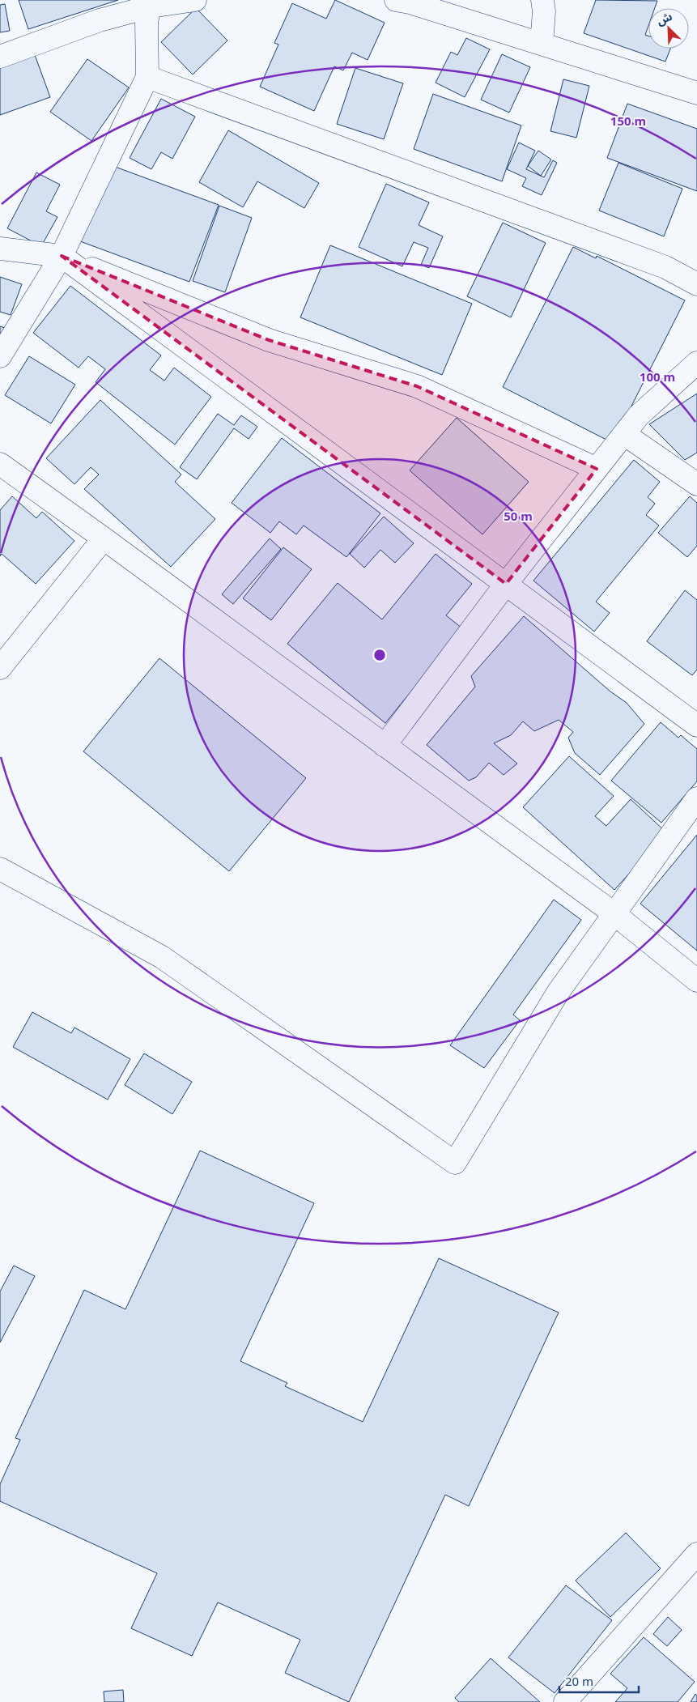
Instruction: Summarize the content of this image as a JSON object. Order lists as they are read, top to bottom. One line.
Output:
{"scale_bar":"20 m","north":"top left","rings":["150 m","100 m","50 m"]}
